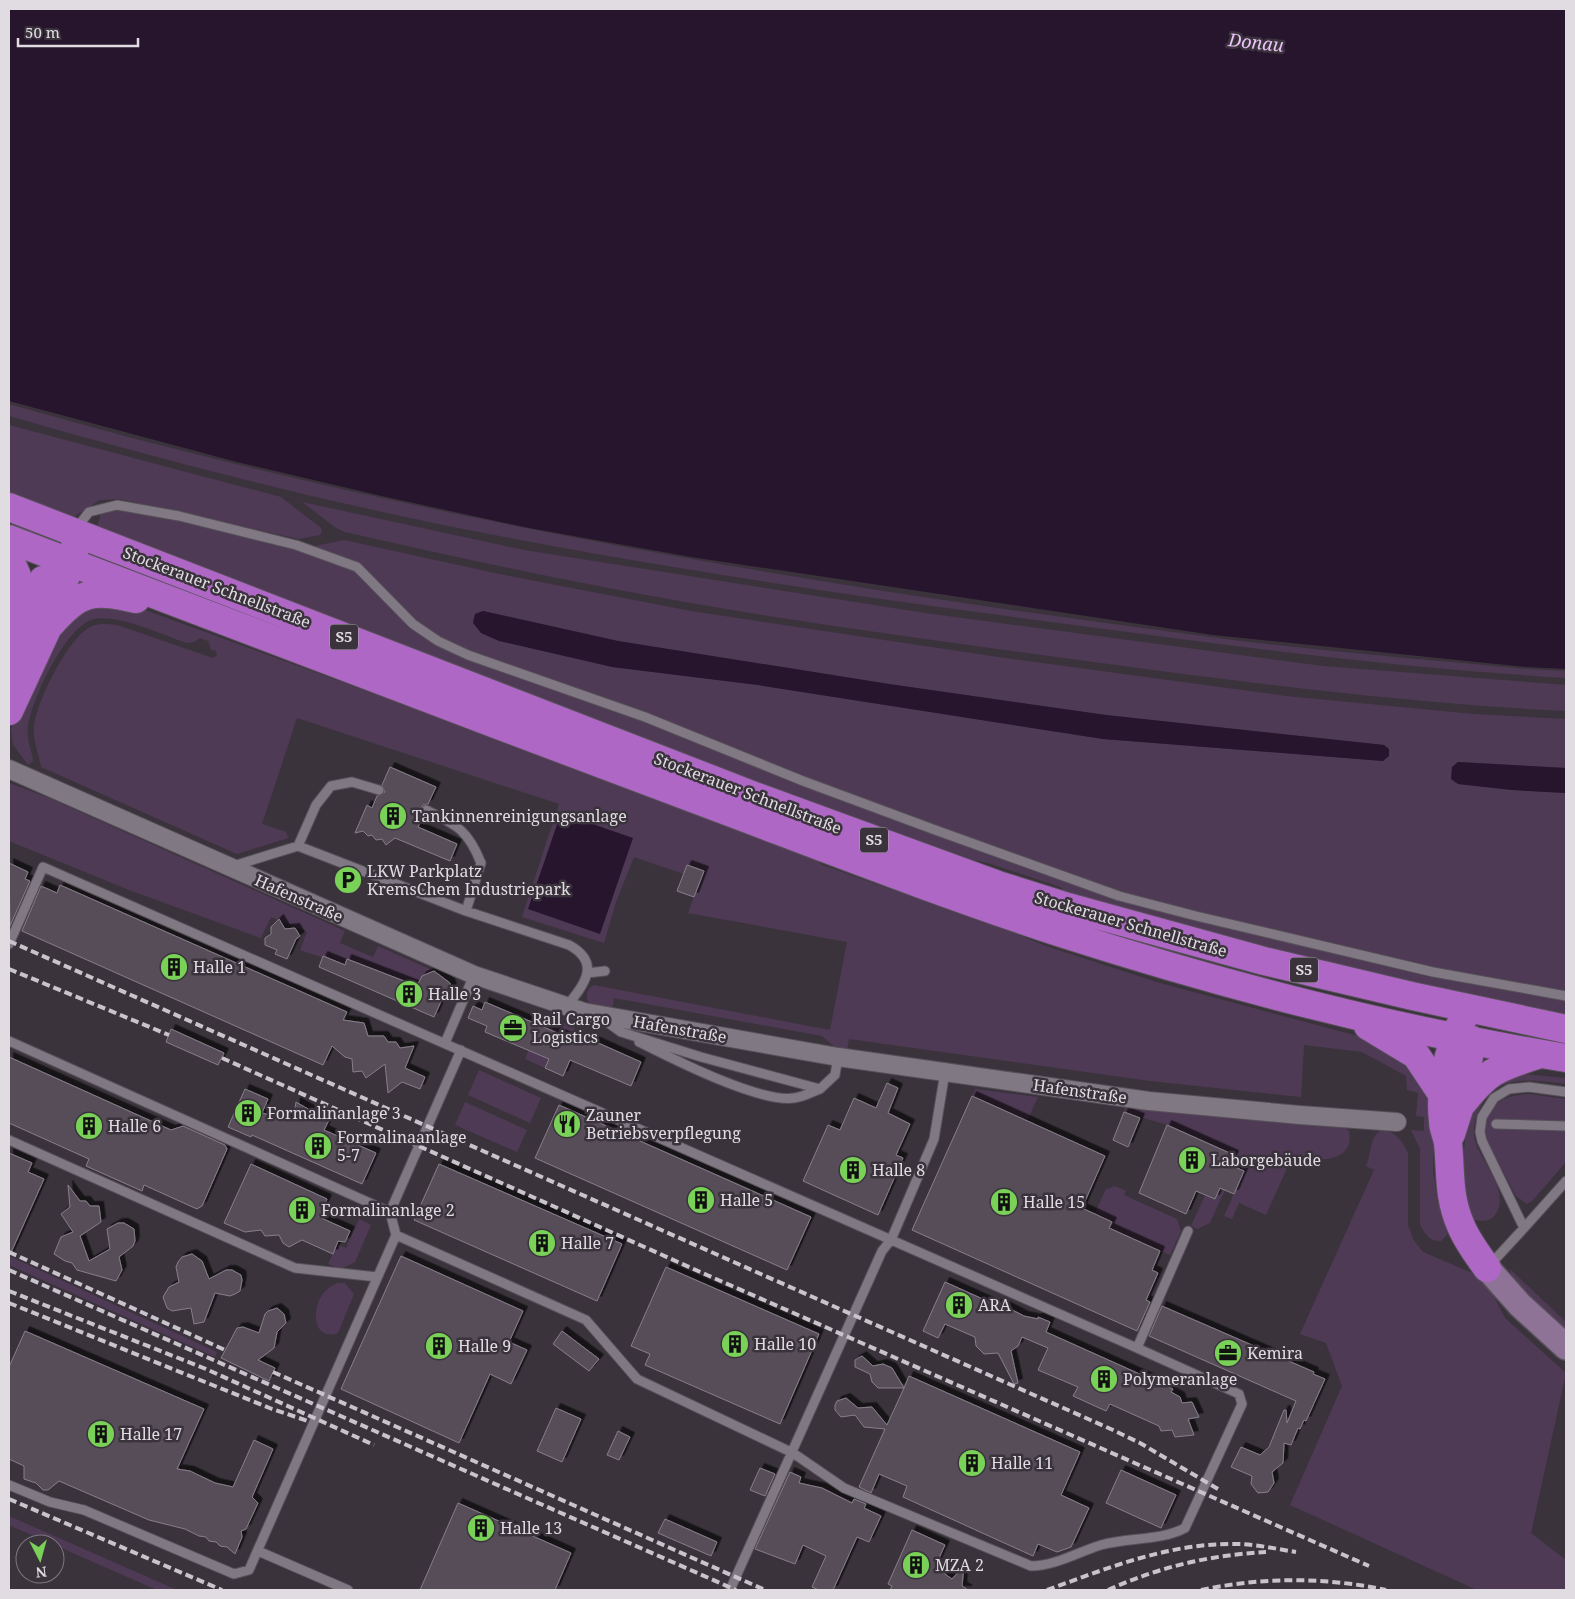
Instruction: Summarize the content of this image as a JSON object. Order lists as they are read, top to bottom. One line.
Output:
{"streets":{"highway":["Stockerauer Schnellstraße","S5"],"street":["Hafenstraße"]},"water":["Donau"],"places":{"building":["Tankinnenreinigungsanlage","Halle 1","Halle 3","Formalinanlage 3","Halle 6","Formalinaanlage 5-7","Laborgebäude","Halle 8","Halle 5","Halle 15","Formalinanlage 2","Halle 7","ARA","Halle 10","Halle 9","Polymeranlage","Halle 17","Halle 11","Halle 13","MZA 2"],"parking":["LKW Parkplatz KremsChem Industriepark"],"office":["Rail Cargo Logistics","Kemira"],"restaurant":["Zauner Betriebsverpflegung"]},"scale_bar":"50 m","north":"bottom"}
